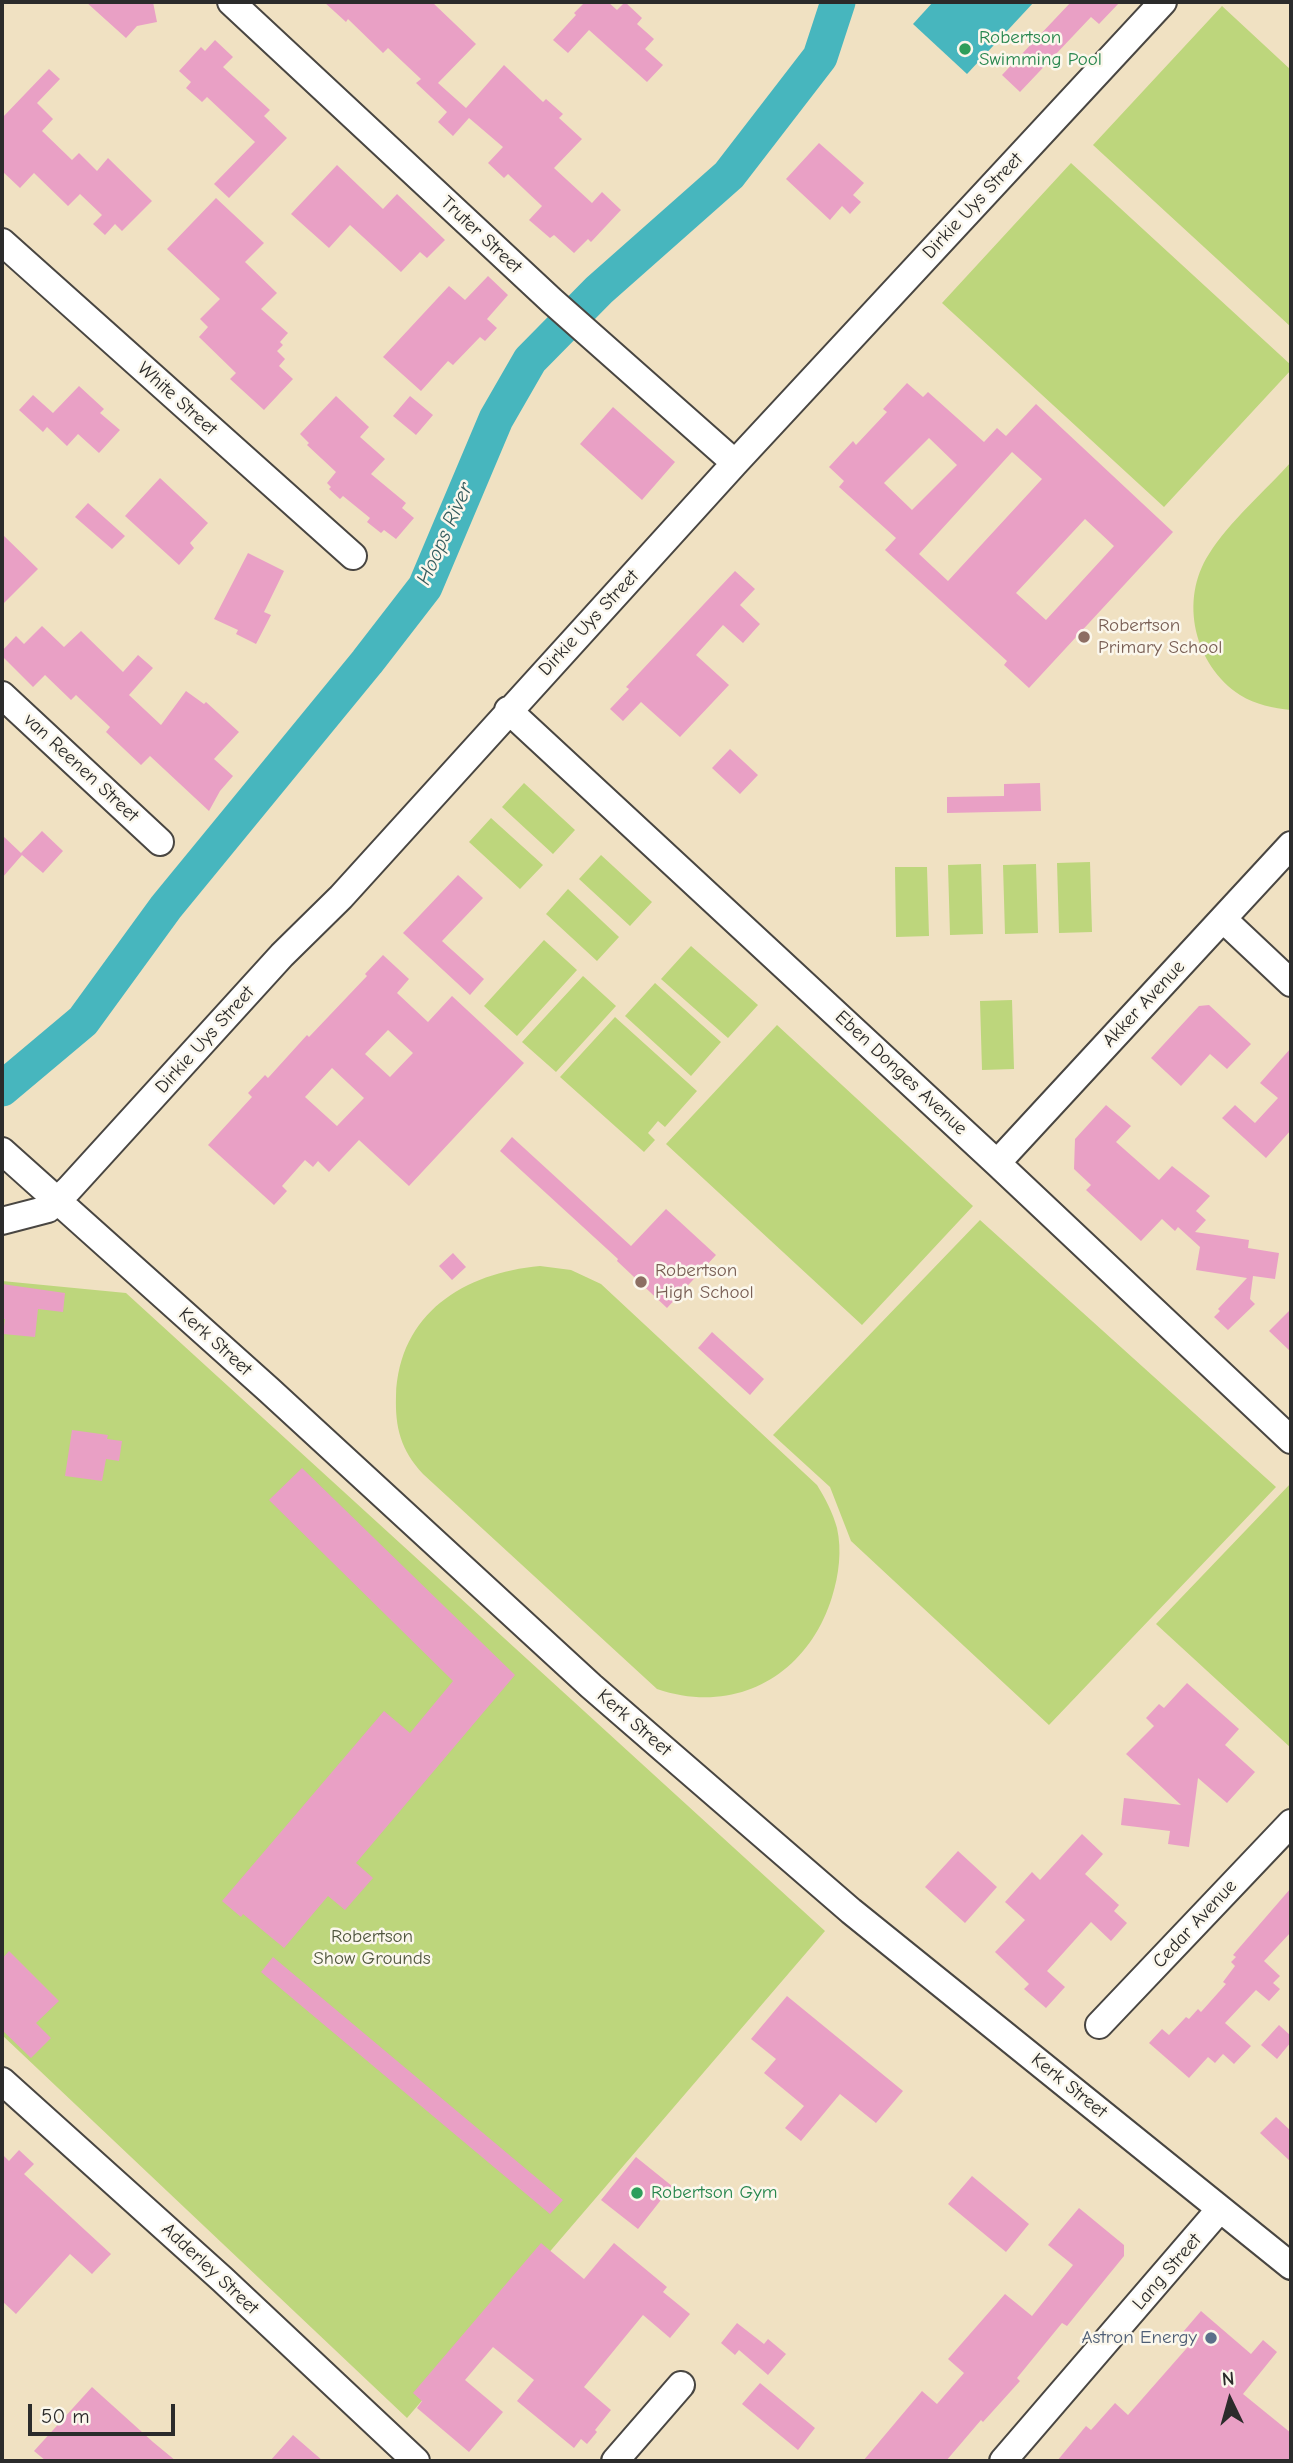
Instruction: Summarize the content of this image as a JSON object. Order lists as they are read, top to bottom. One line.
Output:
{"streets":{"street":["Dirkie Uys Street","Truter Street","White Street","van Reenen Street","Akker Avenue","Eben Donges Avenue","Kerk Street","Cedar Avenue","Adderley Street","Lang Street"]},"crossings":[["Dirkie Uys Street","Truter Street"],["Dirkie Uys Street","Eben Donges Avenue"],["Dirkie Uys Street","Kerk Street"],["Akker Avenue","Eben Donges Avenue"],["Kerk Street","Lang Street"]],"water":["Hoops River"],"parks":["Robertson Show Grounds"],"places":["Robertson Swimming Pool","Robertson Primary School","Robertson High School","Robertson Gym","Astron Energy"],"scale_bar":"50 m","north":"top"}
